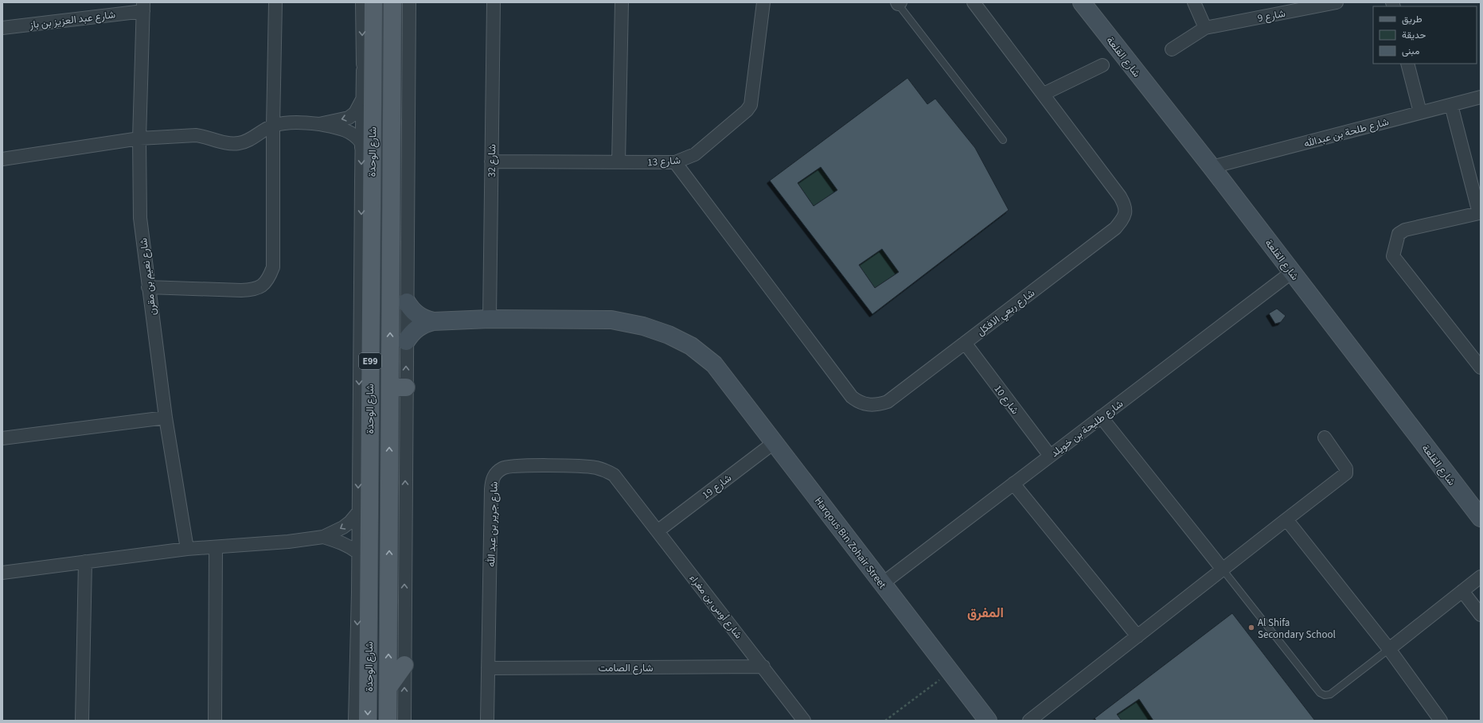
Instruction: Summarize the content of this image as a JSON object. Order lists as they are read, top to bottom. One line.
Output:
{"streets":{"main road":["شارع الوحدة","E99"],"street":["شارع 9","شارع عبد العزيز بن باز","شارع القلعة","شارع طلحة بن عبدالله","شارع 32","شارع 13","شارع نعيم بن مقرن","شارع ربعي الافكل","شارع 10","شارع طليحة بن خويلد","شارع 19","شارع جرير بن عبد الله","Harqous Bin Zohair Street","شارع أوس بن مغراء","شارع الصامت"]},"crossings":[["شارع عبد العزيز بن باز","شارع نعيم بن مقرن"],["شارع القلعة","شارع طلحة بن عبدالله"],["شارع القلعة","شارع طليحة بن خويلد"],["شارع 32","شارع 13"],["شارع 32","Harqous Bin Zohair Street"],["شارع 13","شارع ربعي الافكل"],["شارع ربعي الافكل","شارع 10"],["شارع 10","شارع طليحة بن خويلد"],["شارع طليحة بن خويلد","Harqous Bin Zohair Street"],["شارع 19","Harqous Bin Zohair Street"],["شارع 19","شارع أوس بن مغراء"],["شارع جرير بن عبد الله","شارع أوس بن مغراء"],["شارع جرير بن عبد الله","شارع الصامت"],["شارع أوس بن مغراء","شارع الصامت"]],"districts":["المفرق"],"places":["Al Shifa Secondary School"],"legend":["طريق","حديقة","مبنى"]}
